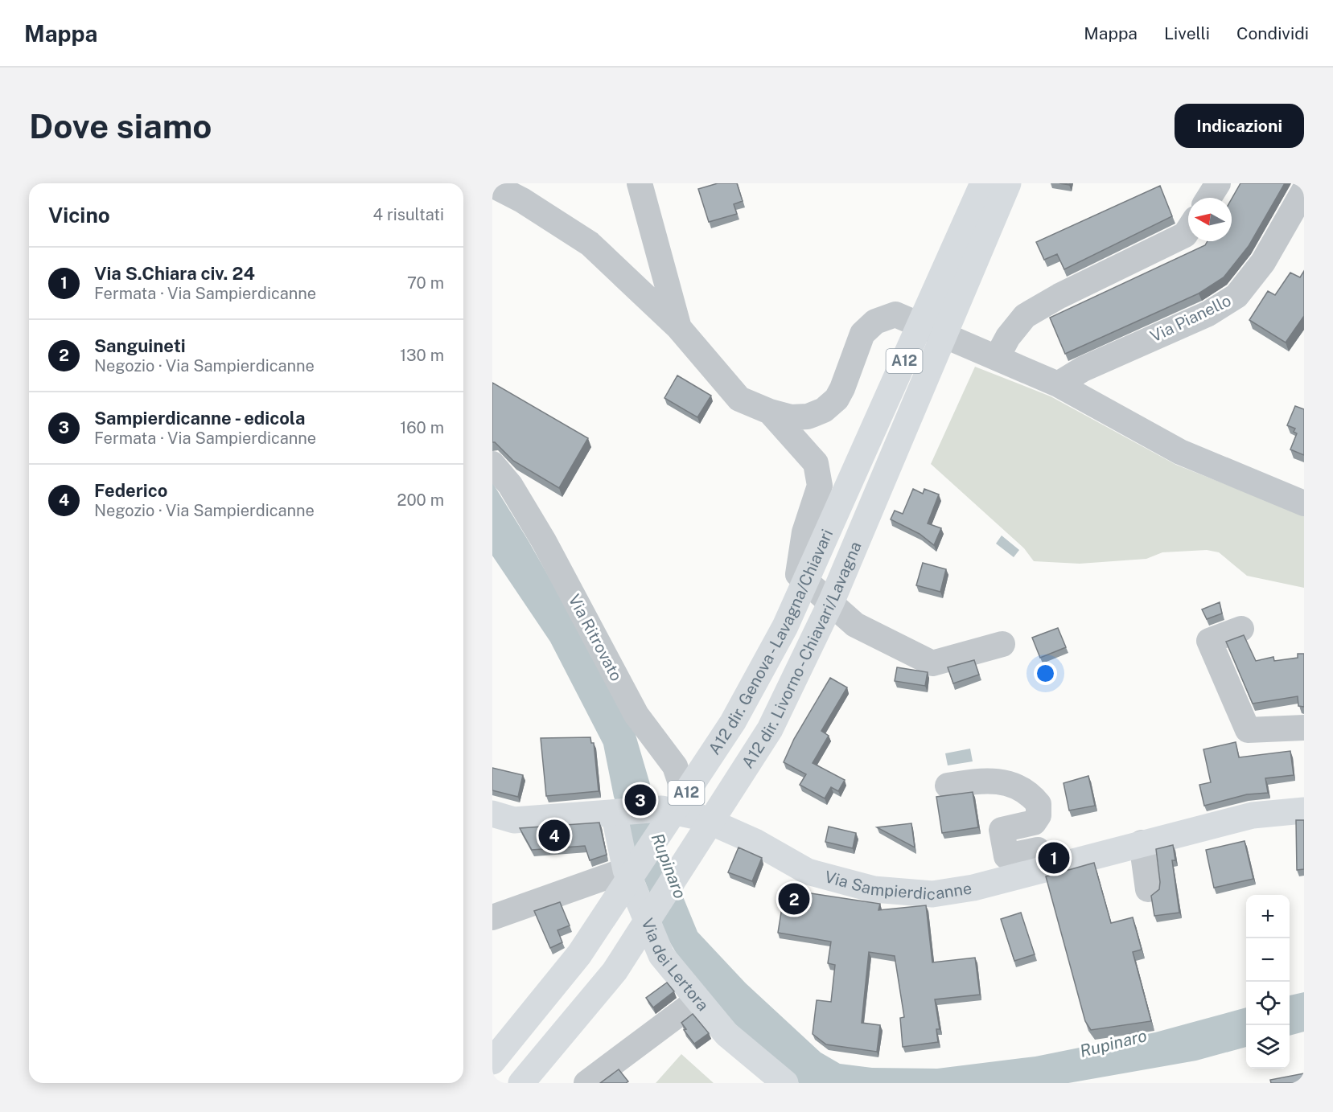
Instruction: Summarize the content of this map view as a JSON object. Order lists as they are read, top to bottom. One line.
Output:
{"streets":{"main road":["A12","A12 dir. Genova - Lavagna/Chiavari","A12 dir. Livorno - Chiavari/Lavagna","Via Sampierdicanne","Via dei Lertora"],"street":["Via Pianello","Via Ritrovato"]},"crossings":[["Via Ritrovato","Via Sampierdicanne"],["A12 dir. Genova - Lavagna/Chiavari","A12 dir. Livorno - Chiavari/Lavagna"],["Via Sampierdicanne","Via dei Lertora"]],"water":["Rupinaro"],"north":"left","page":{"header":"Mappa","nav":["Mappa","Livelli","Condividi"],"buttons":"Indicazioni","title":"Dove siamo","heading":["Vicino","4 risultati"],"list":[{"mark":"1","name":"Via S.Chiara civ. 24","note":"Fermata · Via Sampierdicanne","value":"70 m"},{"mark":"2","name":"Sanguineti","note":"Negozio · Via Sampierdicanne","value":"130 m"},{"mark":"3","name":"Sampierdicanne - edicola","note":"Fermata · Via Sampierdicanne","value":"160 m"},{"mark":"4","name":"Federico","note":"Negozio · Via Sampierdicanne","value":"200 m"}],"pins":["3","4","1","2"],"map_buttons":["+","−"]}}
